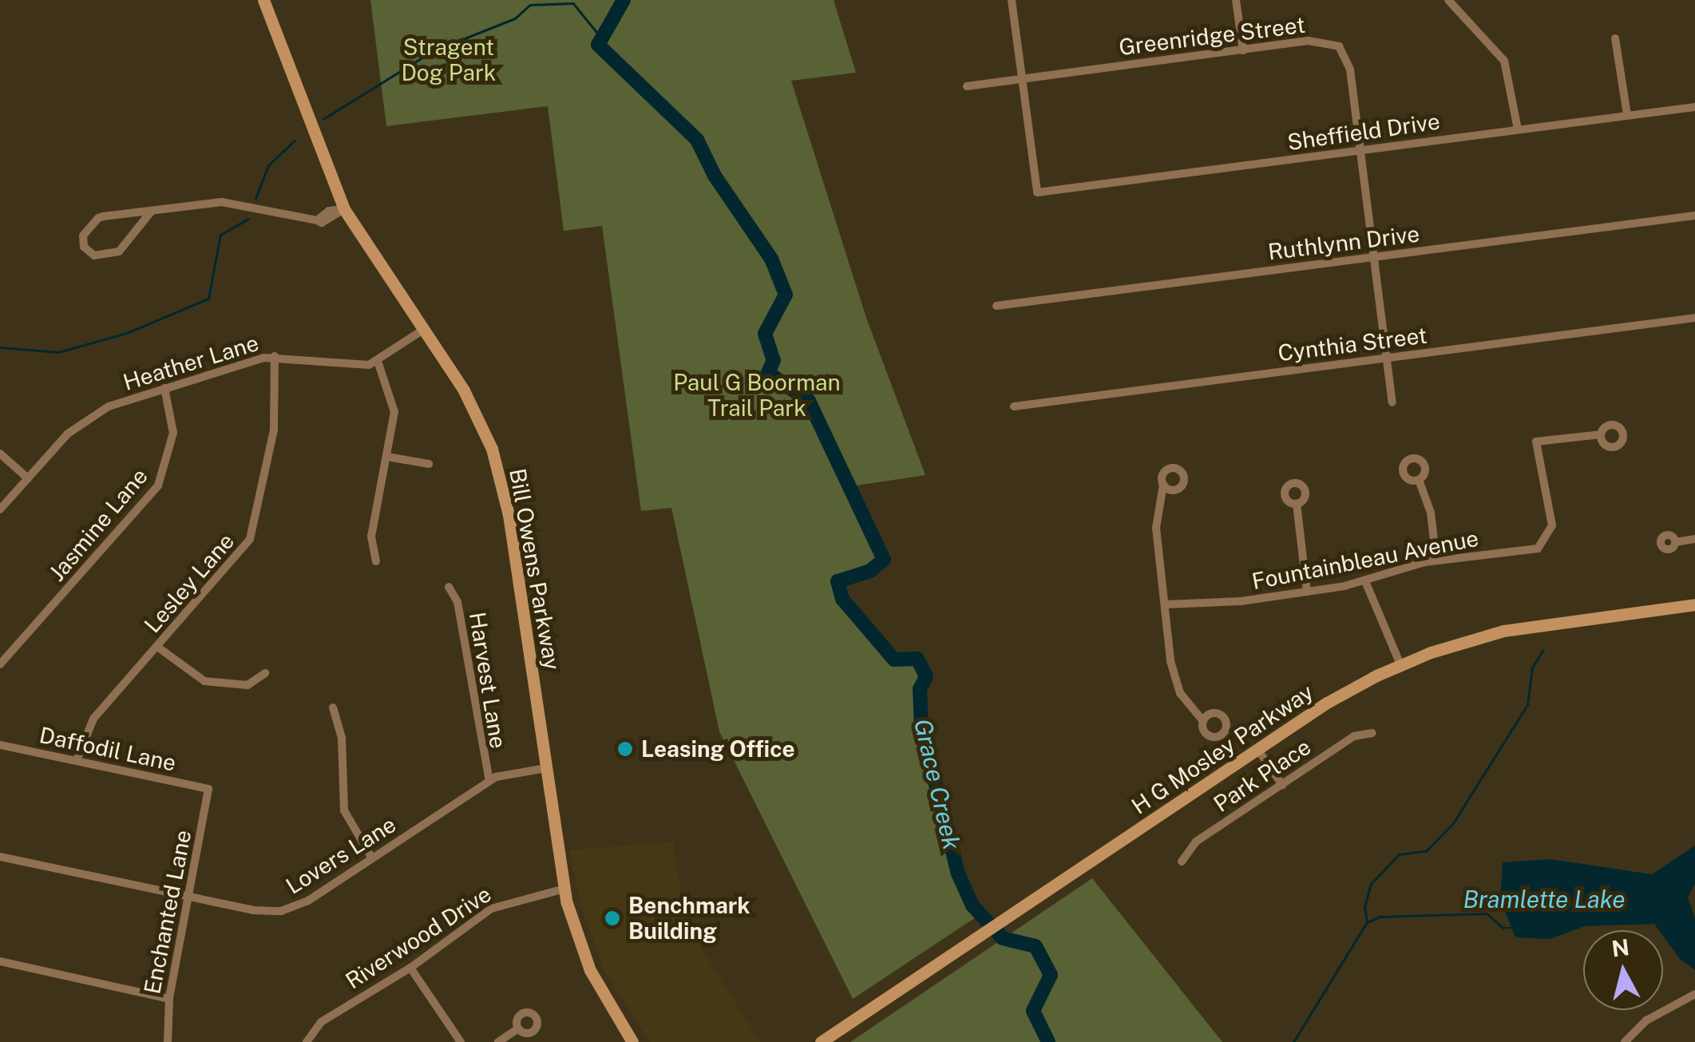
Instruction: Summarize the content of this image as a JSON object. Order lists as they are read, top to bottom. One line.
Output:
{"streets":{"main road":["Bill Owens Parkway","H G Mosley Parkway"],"street":["Greenridge Street","Sheffield Drive","Ruthlynn Drive","Cynthia Street","Heather Lane","Jasmine Lane","Fountainbleau Avenue","Lesley Lane","Harvest Lane","Daffodil Lane","Park Place","Lovers Lane","Enchanted Lane","Riverwood Drive"]},"crossings":[["Greenridge Street","Sheffield Drive"],["Greenridge Street","Ruthlynn Drive"],["Greenridge Street","Cynthia Street"],["Heather Lane","Jasmine Lane"],["Heather Lane","Lesley Lane"],["Bill Owens Parkway","Lovers Lane"],["Bill Owens Parkway","Riverwood Drive"],["Lesley Lane","Daffodil Lane"],["Harvest Lane","Lovers Lane"],["Daffodil Lane","Enchanted Lane"],["Lovers Lane","Enchanted Lane"]],"water":["Grace Creek","Bramlette Lake"],"parks":["Stragent Dog Park","Paul G Boorman Trail Park"],"places":["Leasing Office","Benchmark Building"],"north":"top"}
